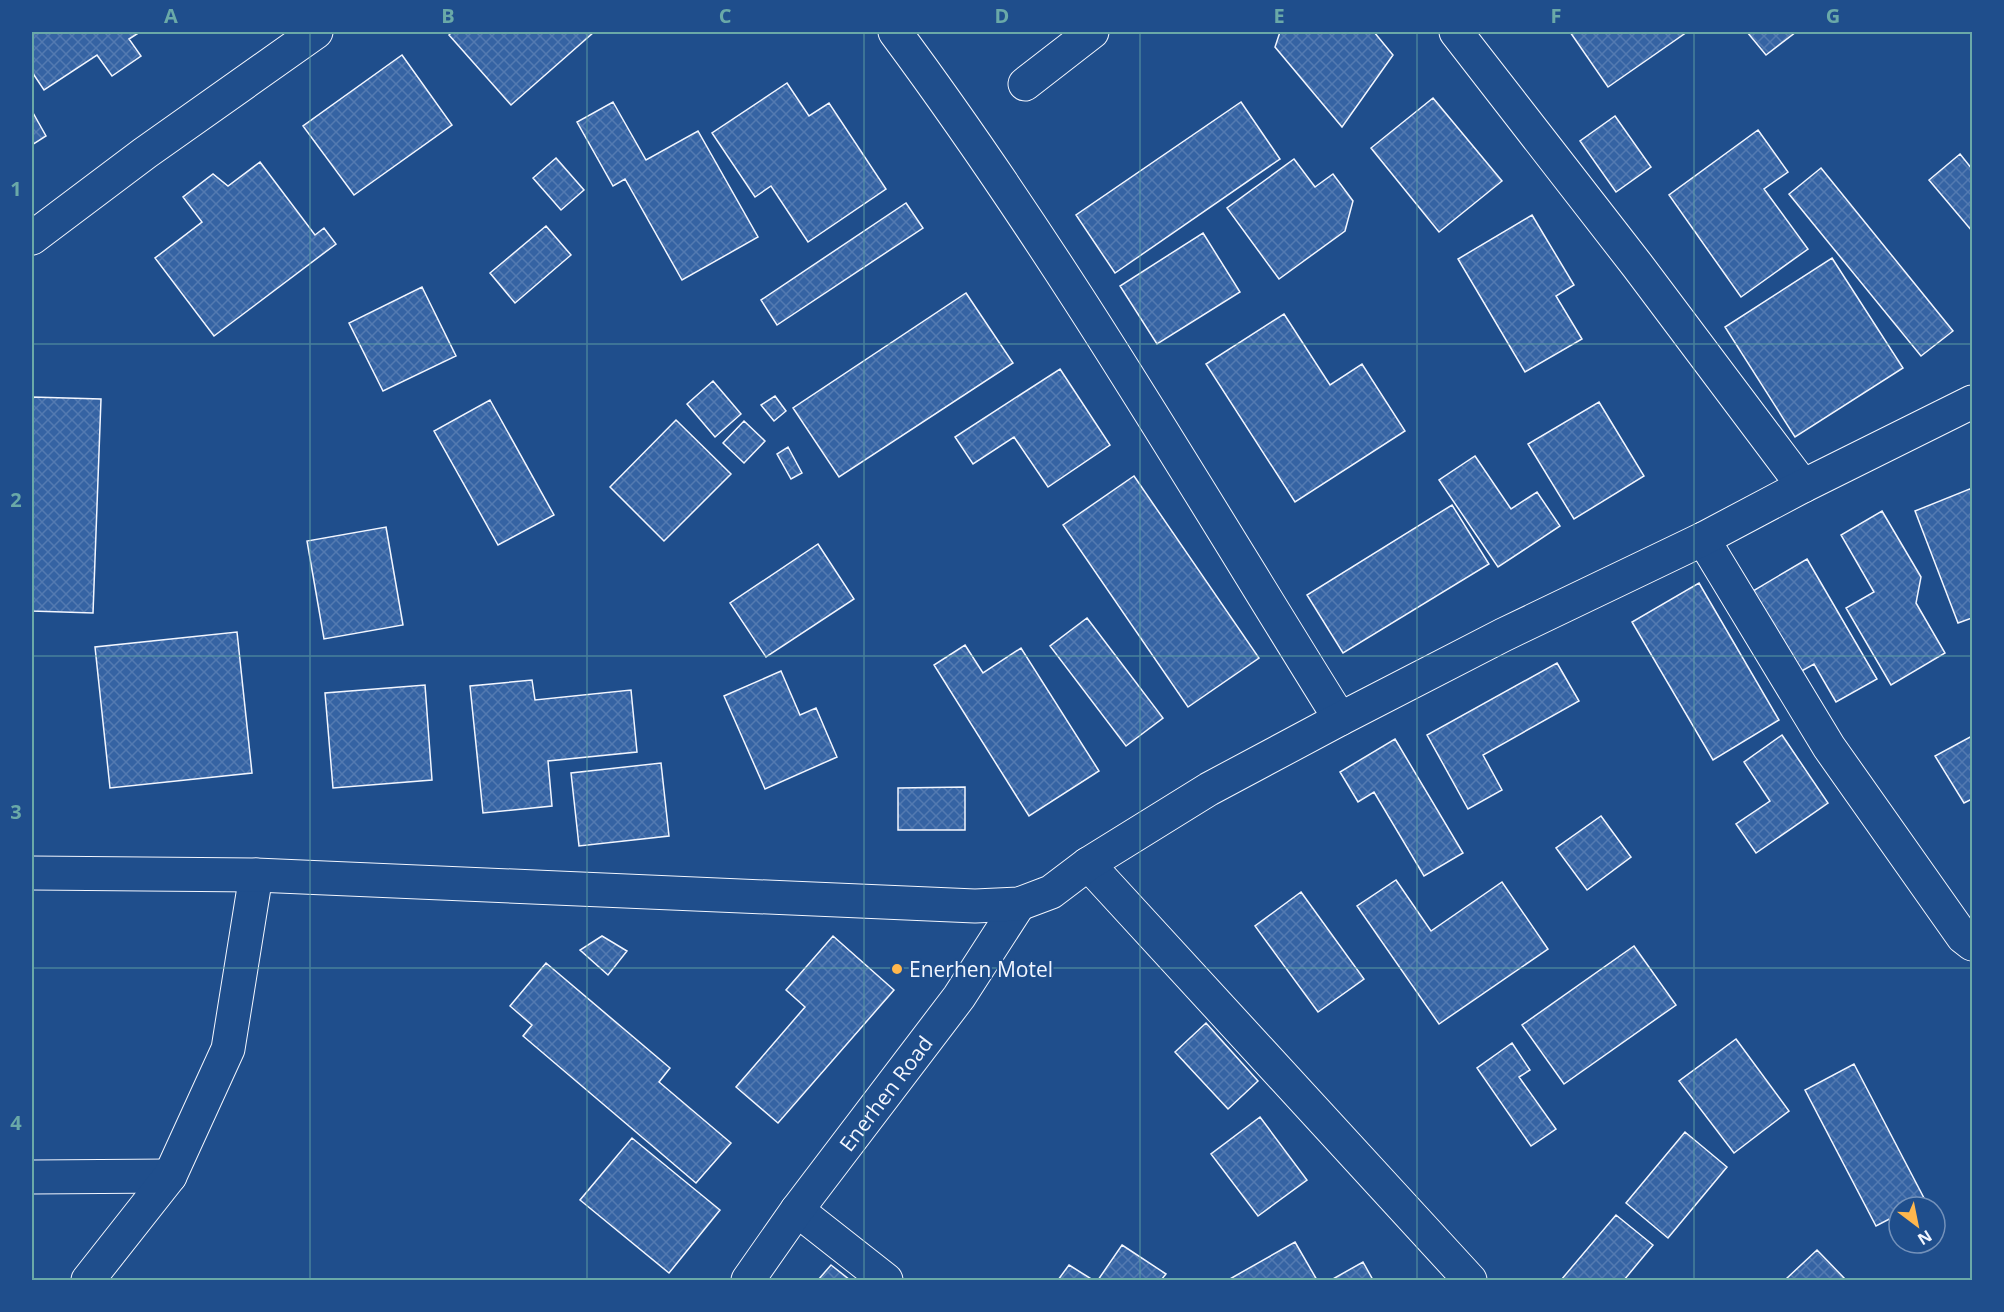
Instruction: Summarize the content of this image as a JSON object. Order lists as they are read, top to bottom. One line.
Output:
{"streets":{"street":["Enerhen Road"]},"places":["Enerhen Motel"],"north":"bottom right","grid":{"columns":["A","B","C","D","E","F","G"],"rows":["1","2","3","4"]}}
